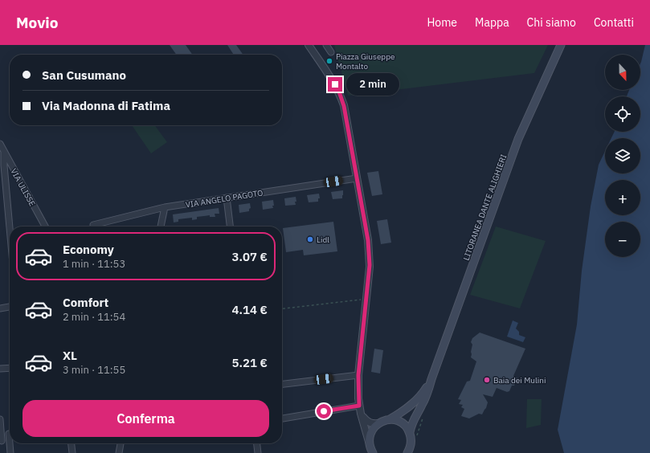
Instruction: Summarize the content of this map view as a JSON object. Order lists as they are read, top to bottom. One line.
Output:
{"streets":{"main road":["LITORANEA DANTE ALIGHIERI"],"street":["VIA ULISSE","VIA ANGELO PAGOTO"]},"places":["Piazza Giuseppe Montalto","Lidl","Baia dei Mulini"],"north":"bottom","page":{"header":"Movio","nav":["Home","Mappa","Chi siamo","Contatti"],"map_buttons":["+","−"],"banner":["San Cusumano","Via Madonna di Fatima"],"bubble":"2 min","list":[{"name":"Economy","note":"1 min · 11:53","value":"3.07 €"},{"name":"Comfort","note":"2 min · 11:54","value":"4.14 €"},{"name":"XL","note":"3 min · 11:55","value":"5.21 €"}],"buttons":"Conferma"}}
